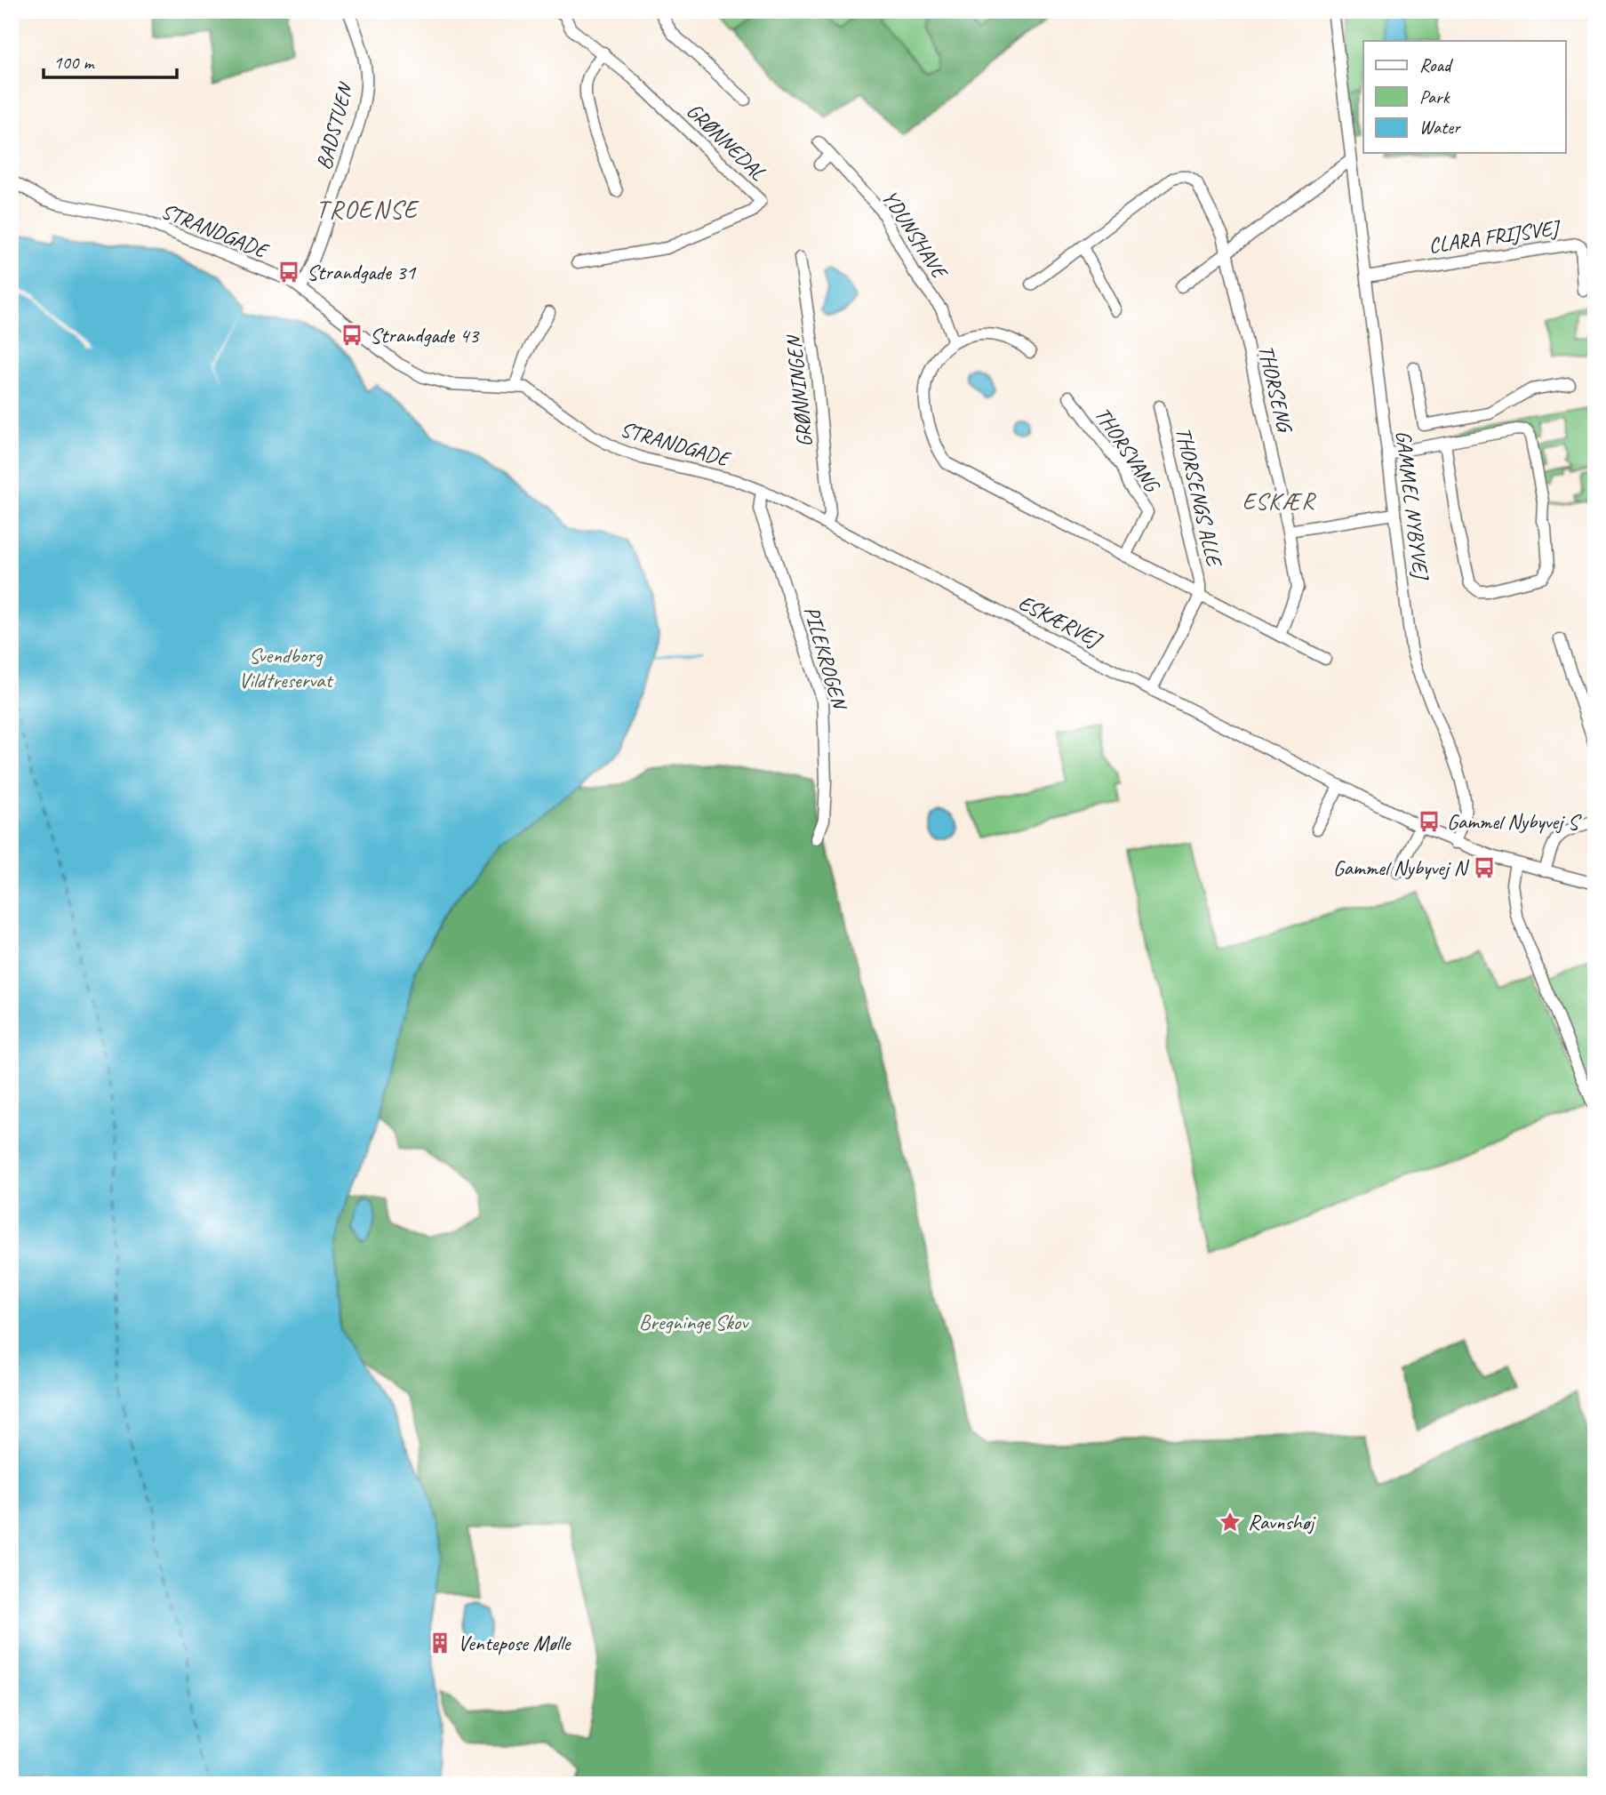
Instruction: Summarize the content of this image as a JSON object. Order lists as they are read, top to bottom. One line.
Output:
{"streets":{"street":["BADSTUEN","GRØNNEDAL","STRANDGADE","YDUNSHAVE","CLARA FRIJSVEJ","THORSENG","GRØNNINGEN","THORSVANG","THORSENGS ALLE","GAMMEL NYBYVEJ","ESKÆRVEJ","PILEKROGEN"]},"crossings":[["BADSTUEN","STRANDGADE"],["STRANDGADE","ESKÆRVEJ"],["STRANDGADE","PILEKROGEN"],["CLARA FRIJSVEJ","GAMMEL NYBYVEJ"],["GRØNNINGEN","ESKÆRVEJ"],["GAMMEL NYBYVEJ","ESKÆRVEJ"],["ESKÆRVEJ","PILEKROGEN"]],"districts":["TROENSE","ESKÆR"],"parks":["Svendborg Vildtreservat","Bregninge Skov"],"places":{"bus stop":["Strandgade 31","Strandgade 43","Gammel Nybyvej S","Gammel Nybyvej N"],"place":["Ravnshøj"],"building":["Ventepose Mølle"]},"legend":["Road","Park","Water"],"scale_bar":"100 m"}
